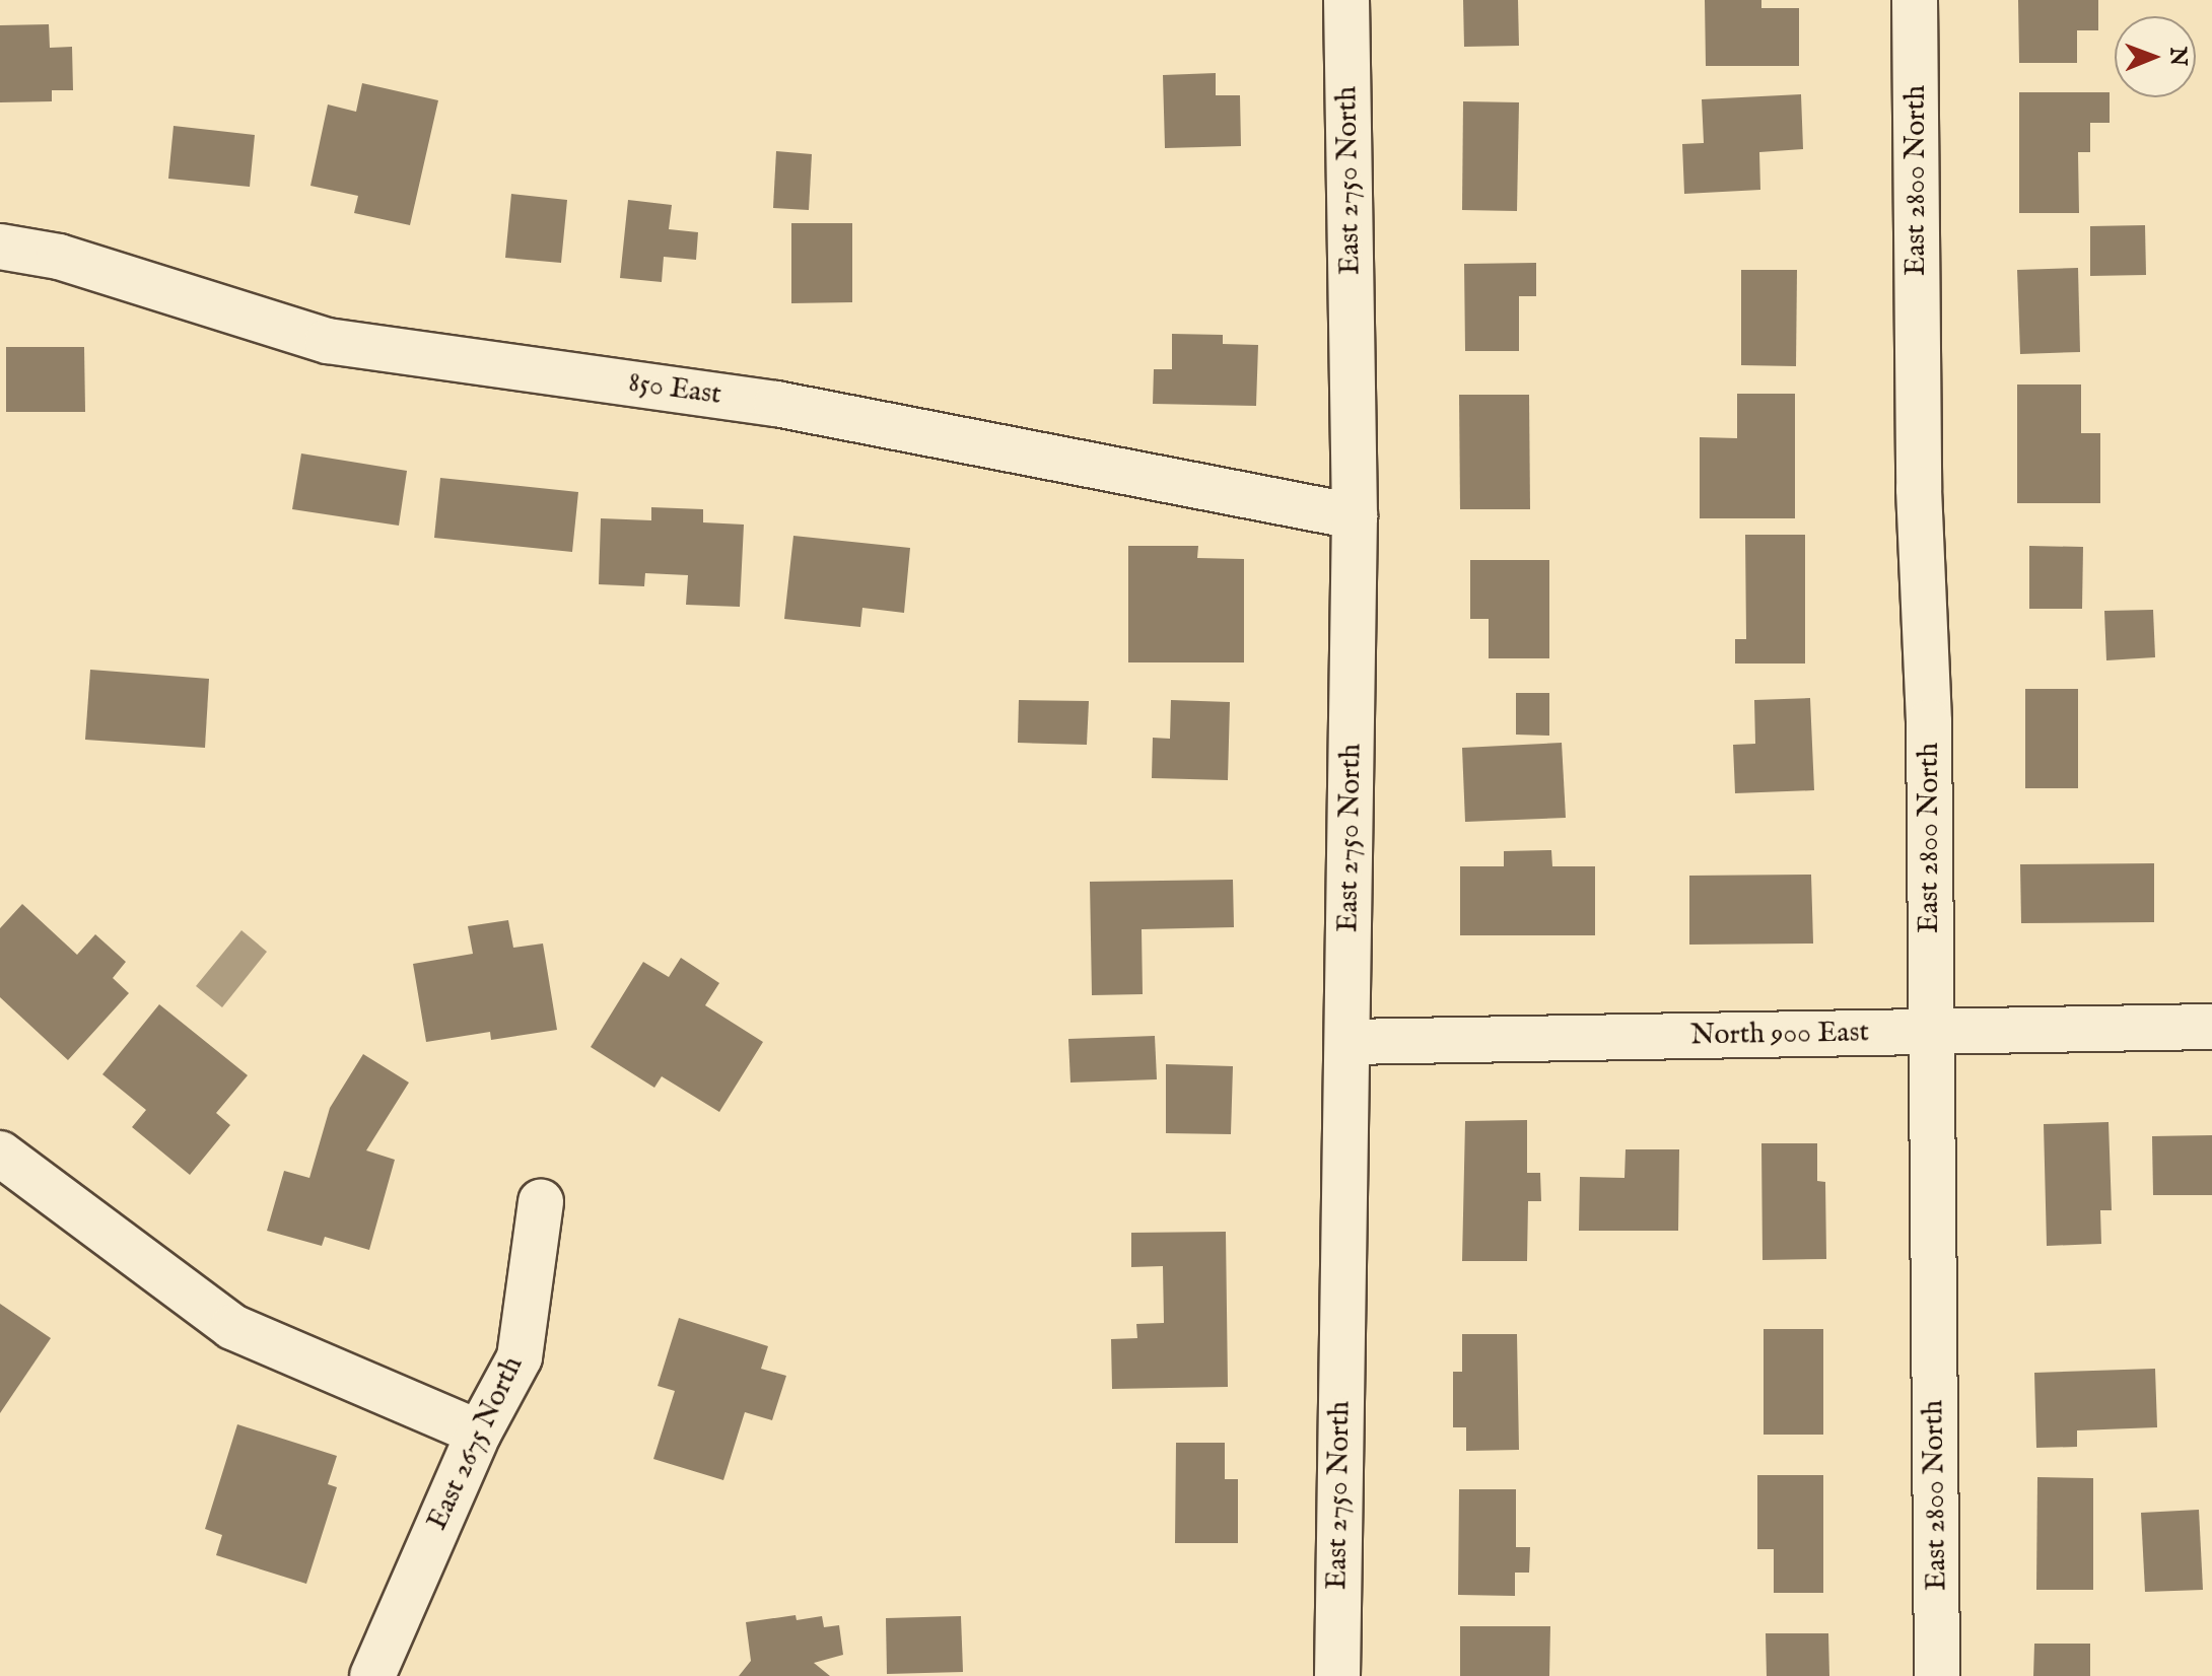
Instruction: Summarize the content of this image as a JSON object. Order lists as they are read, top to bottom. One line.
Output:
{"streets":{"street":["East 2750 North","East 2800 North","850 East","North 900 East","East 2675 North"]},"crossings":[["East 2750 North","850 East"],["East 2750 North","North 900 East"],["East 2800 North","North 900 East"]],"north":"right"}
